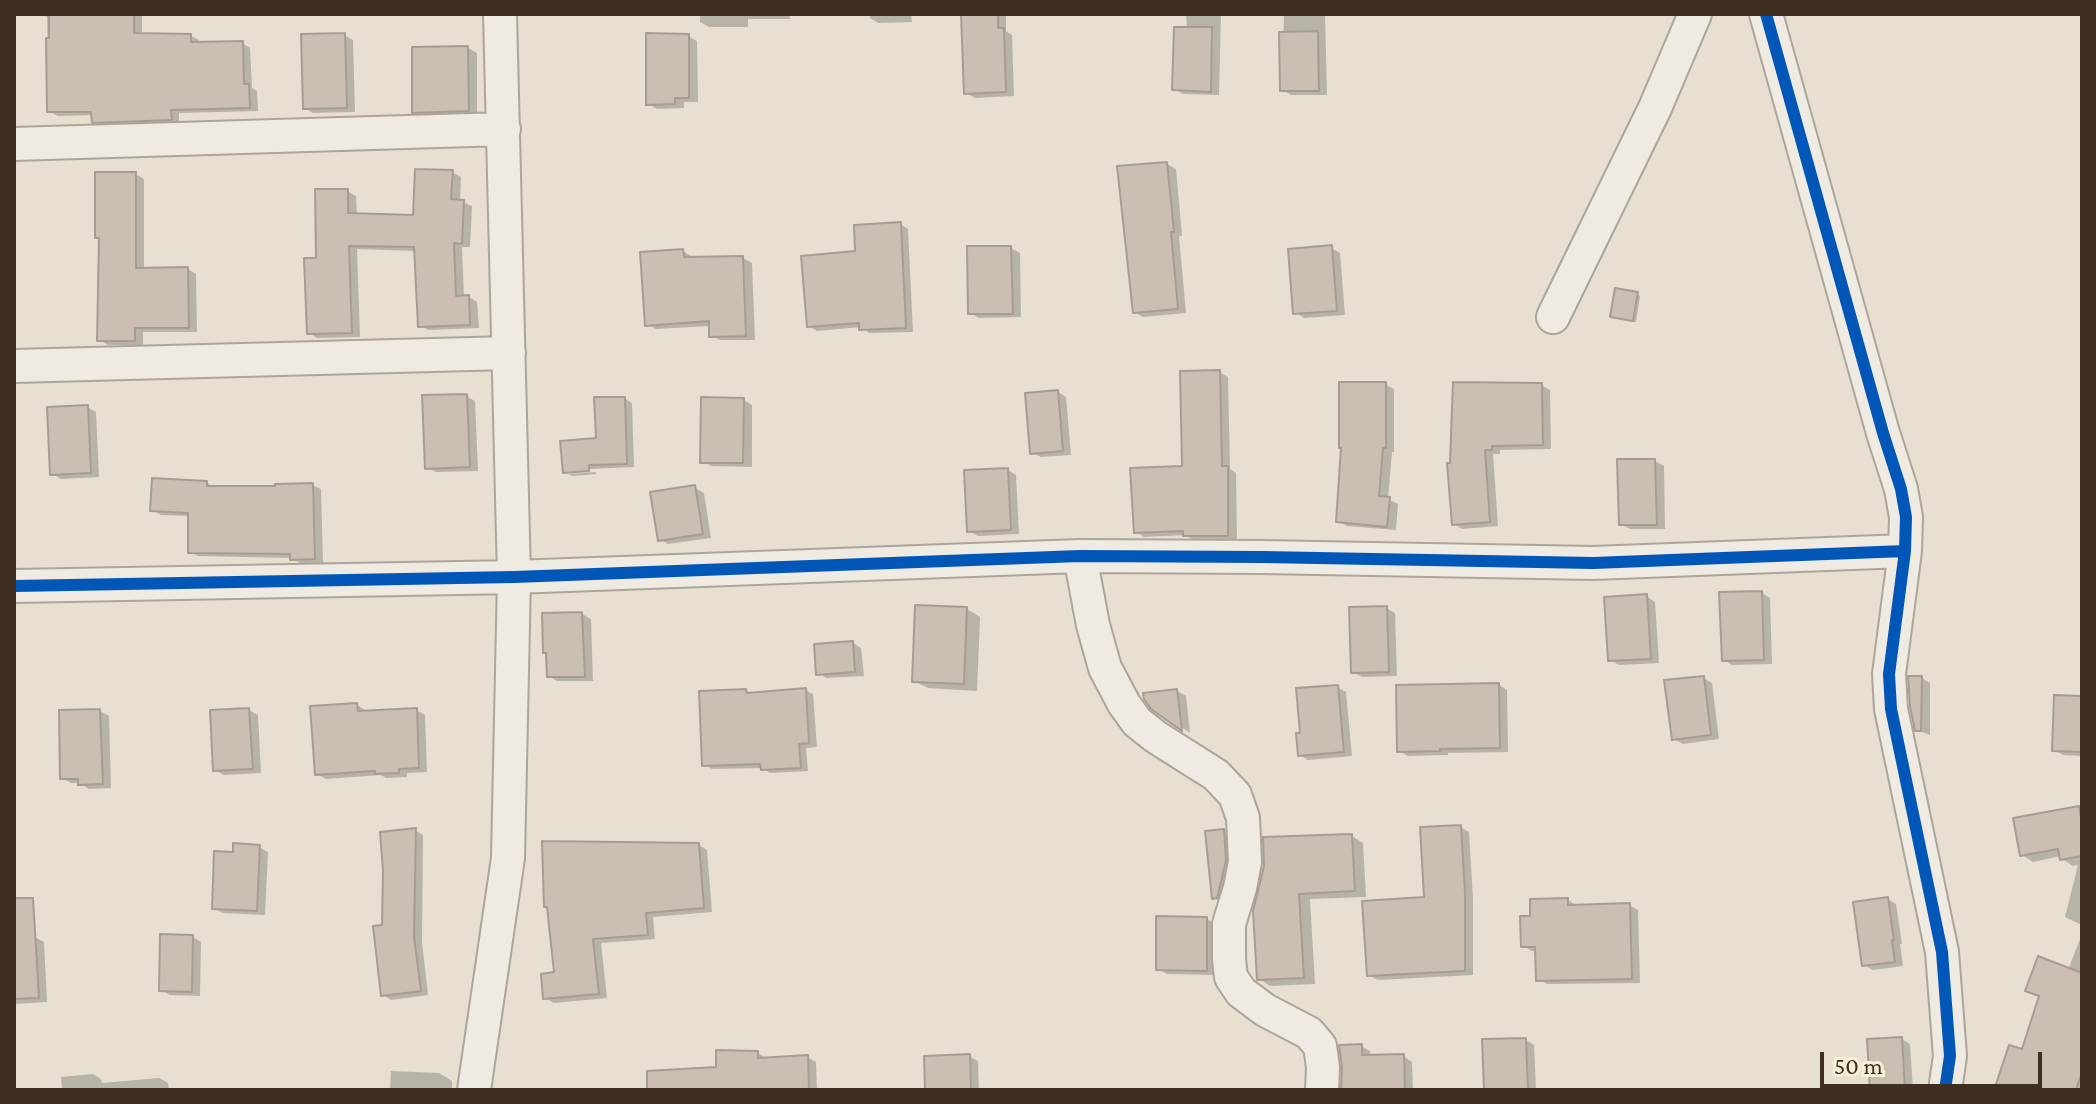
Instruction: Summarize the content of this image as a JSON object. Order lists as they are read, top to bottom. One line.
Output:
{"scale_bar":"50 m"}
